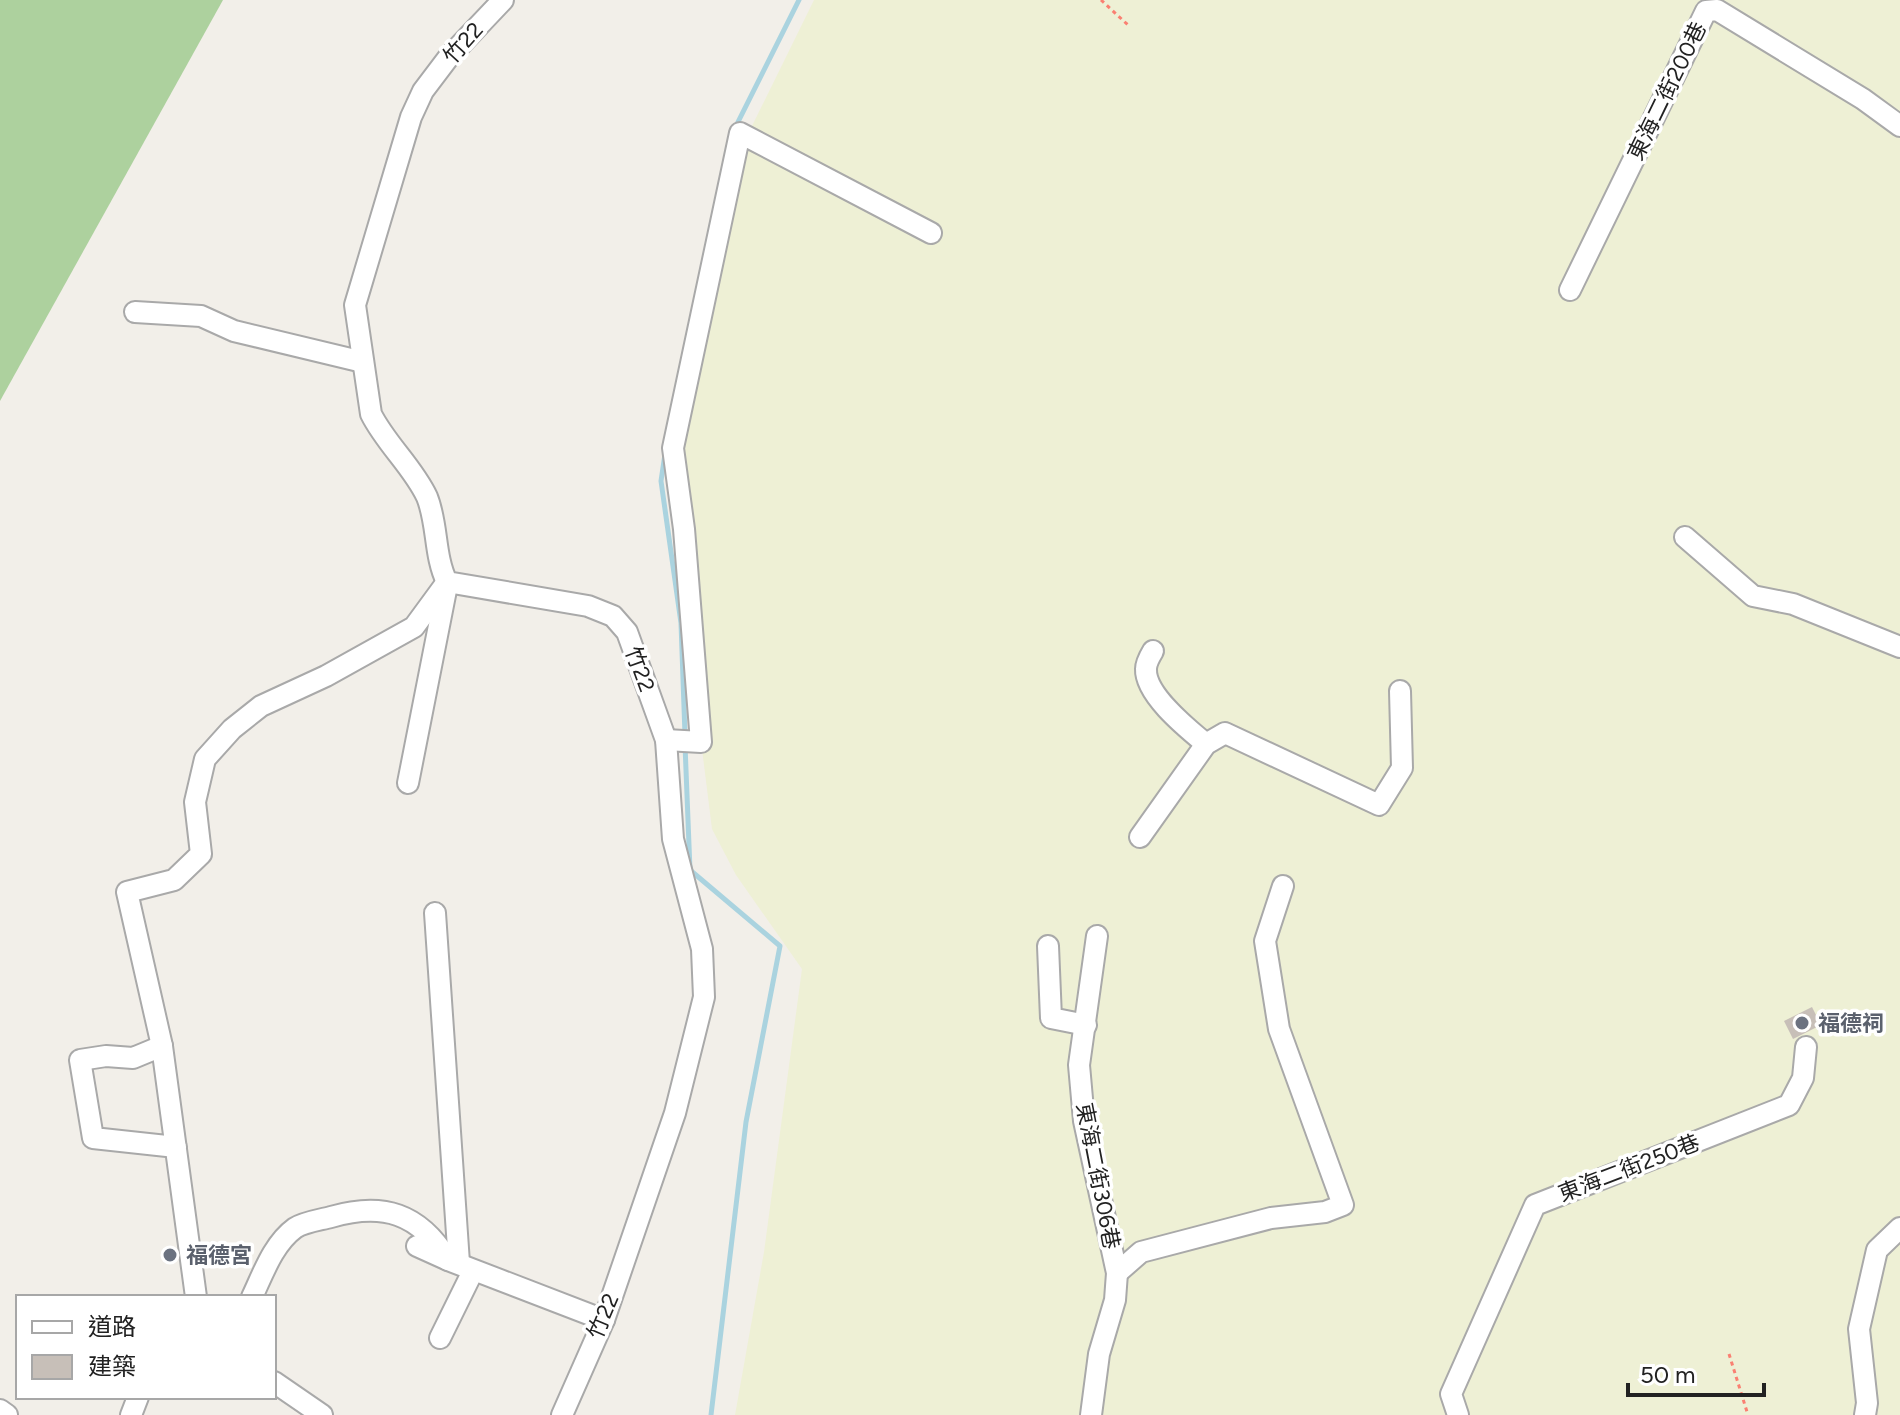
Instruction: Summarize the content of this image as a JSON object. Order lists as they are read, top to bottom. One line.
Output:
{"streets":{"street":["竹22","東海二街200巷","東海二街250巷","東海二街306巷"]},"places":["福德祠","福德宮"],"legend":["道路","建築"],"scale_bar":"50 m"}
